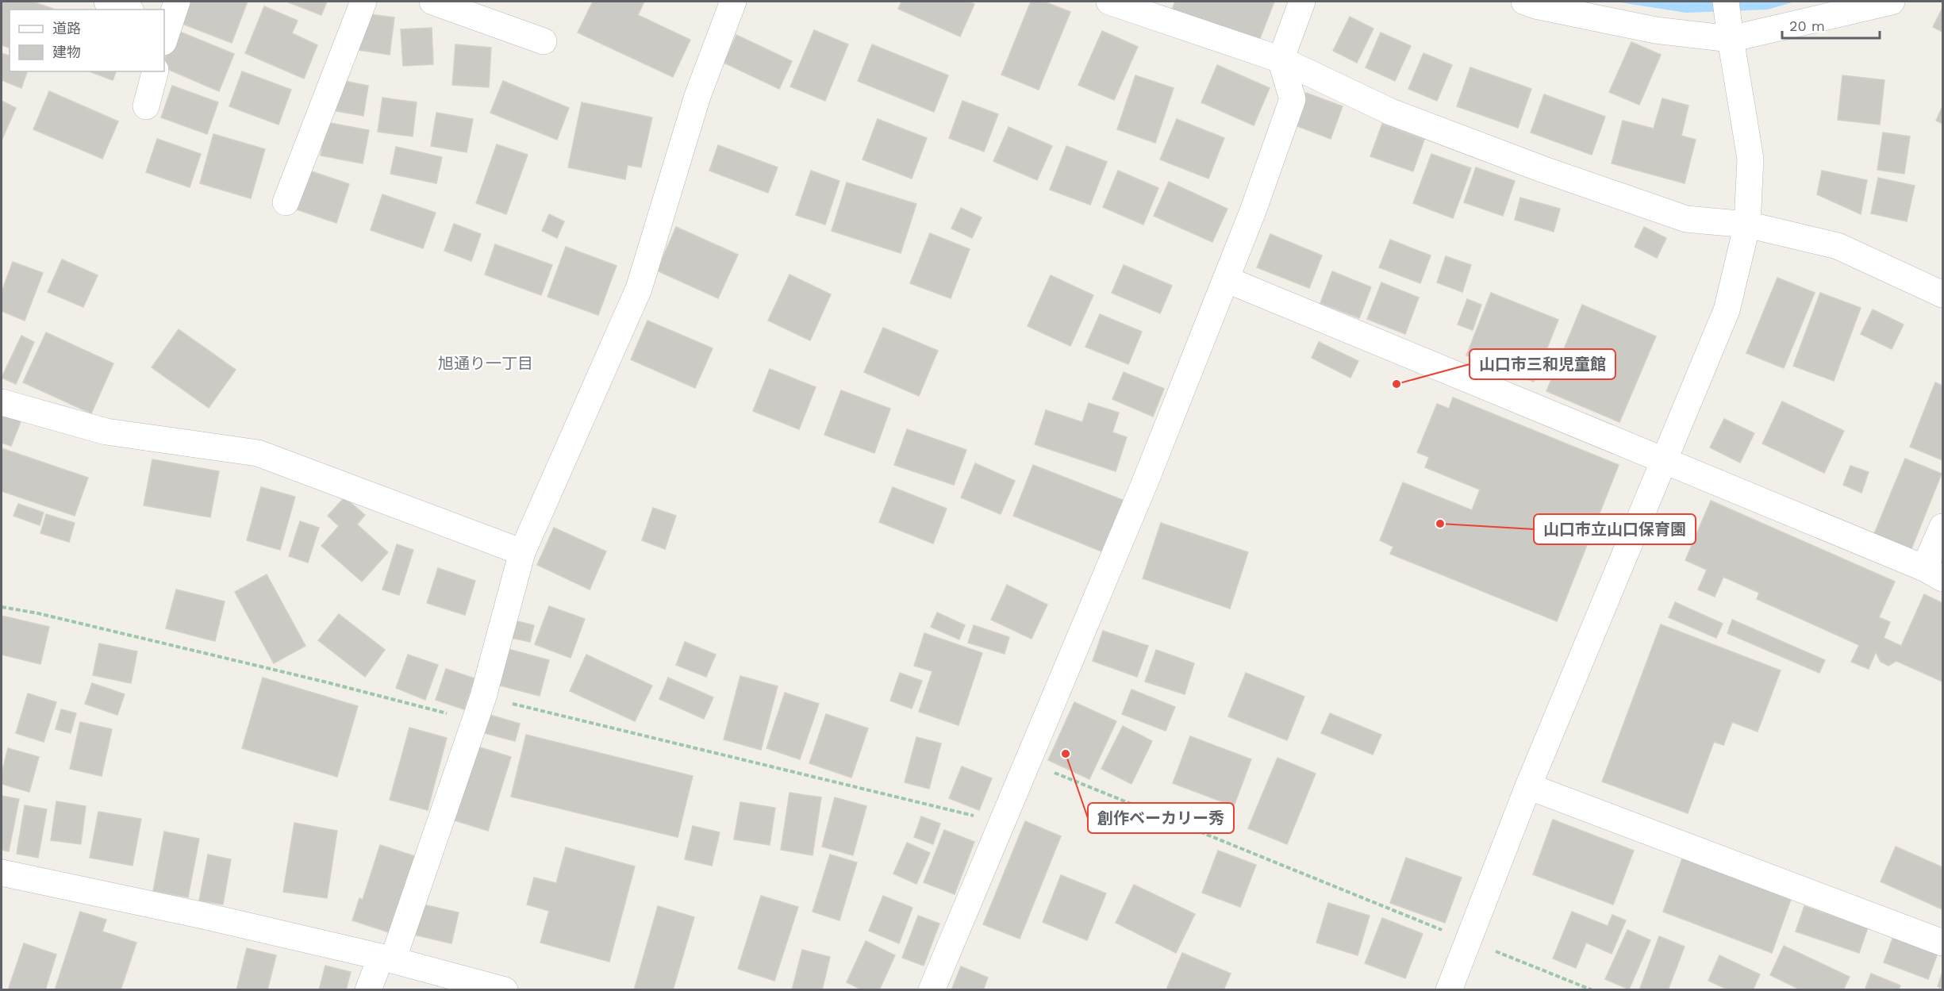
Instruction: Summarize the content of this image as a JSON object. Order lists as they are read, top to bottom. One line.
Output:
{"districts":["旭通り一丁目"],"places":["山口市三和児童館","山口市立山口保育園","創作ベーカリー秀"],"legend":["道路","建物"],"scale_bar":"20 m"}
